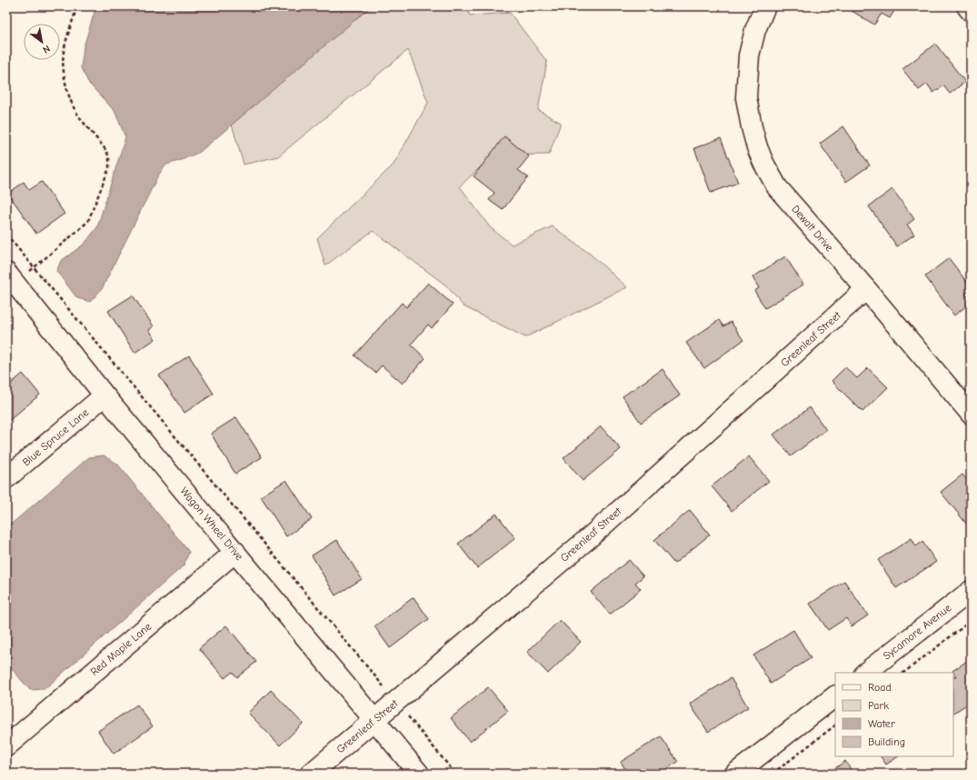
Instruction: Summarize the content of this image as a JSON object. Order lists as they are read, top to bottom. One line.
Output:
{"streets":{"street":["Dewalt Drive","Greenleaf Street","Blue Spruce Lane","Wagon Wheel Drive","Sycamore Avenue","Red Maple Lane"]},"crossings":[["Dewalt Drive","Greenleaf Street"],["Greenleaf Street","Wagon Wheel Drive"],["Blue Spruce Lane","Wagon Wheel Drive"],["Wagon Wheel Drive","Red Maple Lane"]],"legend":["Road","Park","Water","Building"],"north":"bottom right"}
